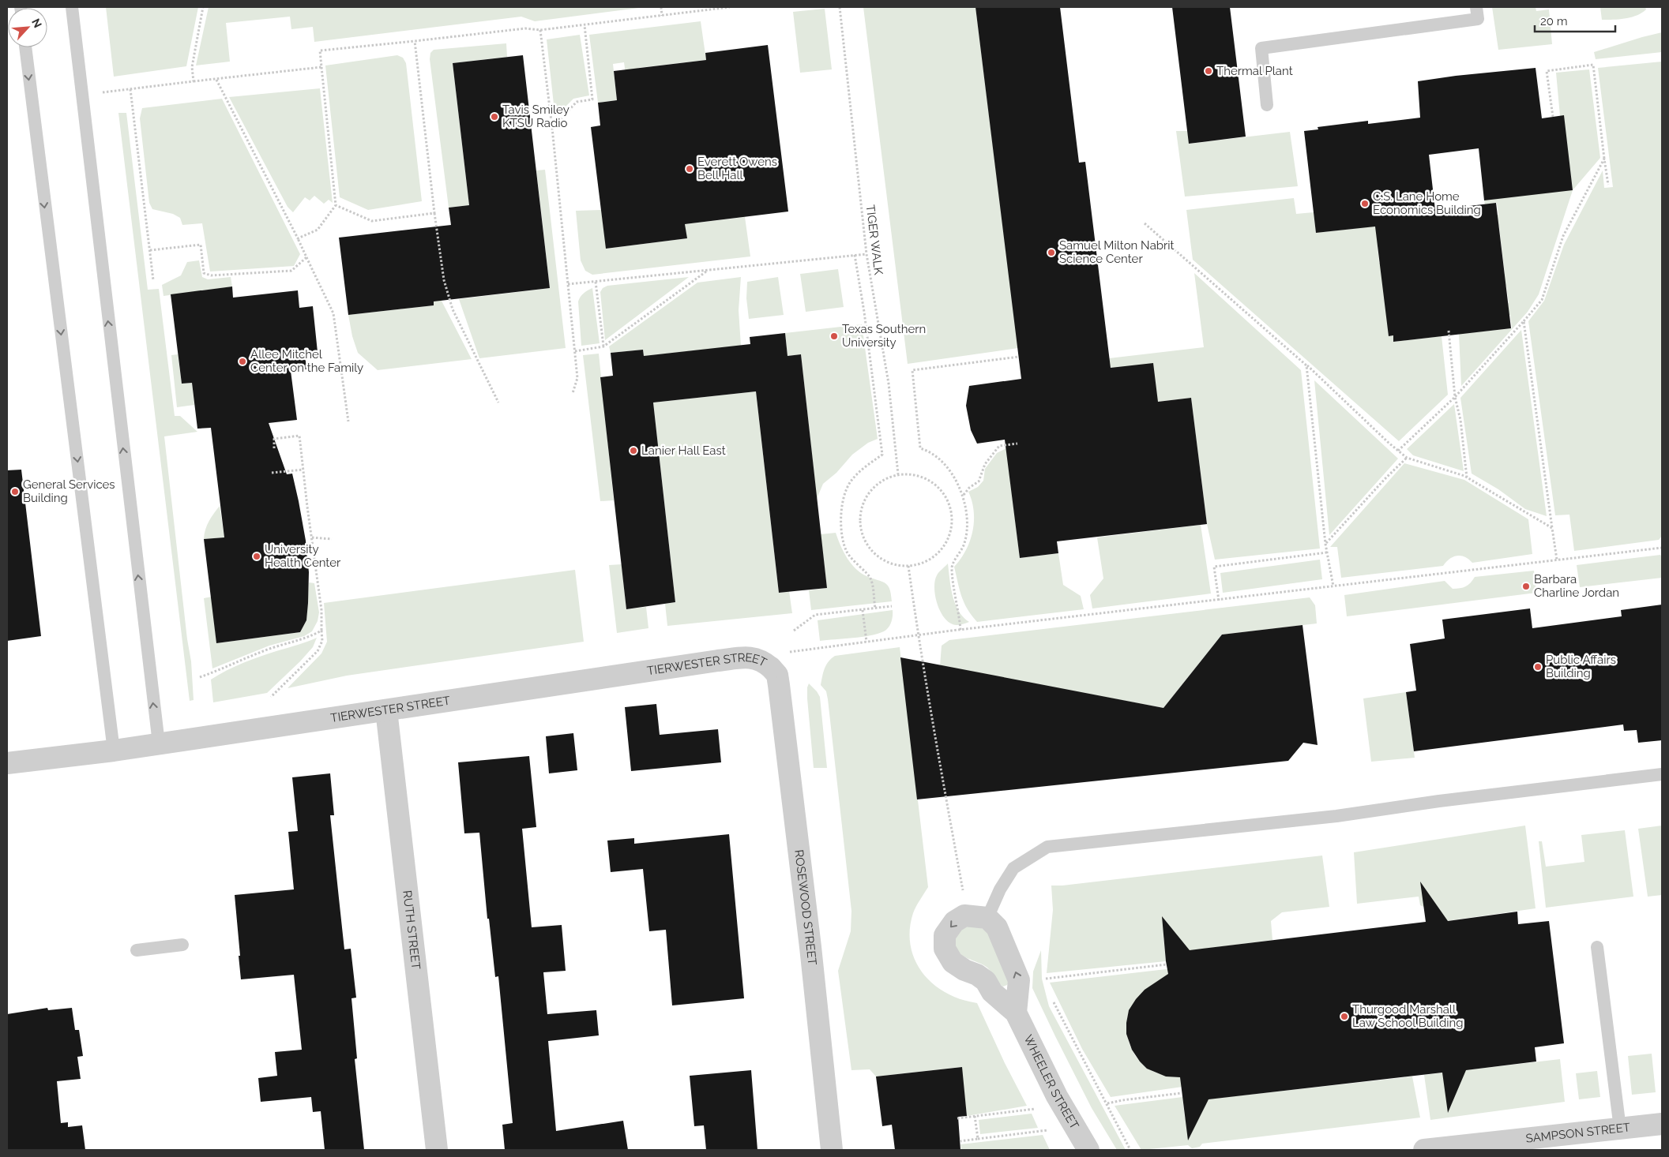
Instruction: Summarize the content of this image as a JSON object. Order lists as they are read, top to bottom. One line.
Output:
{"streets":{"street":["TIERWESTER STREET","ROSEWOOD STREET","RUTH STREET","WHEELER STREET","SAMPSON STREET"],"path":["TIGER WALK"]},"crossings":[["TIERWESTER STREET","ROSEWOOD STREET"],["TIERWESTER STREET","RUTH STREET"]],"places":["Thermal Plant","Tavis Smiley KTSU Radio","Everett Owens Bell Hall","C.S. Lane Home Economics Building","Samuel Milton Nabrit Science Center","Texas Southern University","Allee Mitchel Center on the Family","Lanier Hall East","General Services Building","University Health Center","Barbara Charline Jordan","Public Affairs Building","Thurgood Marshall Law School Building"],"scale_bar":"20 m","north":"top right"}
